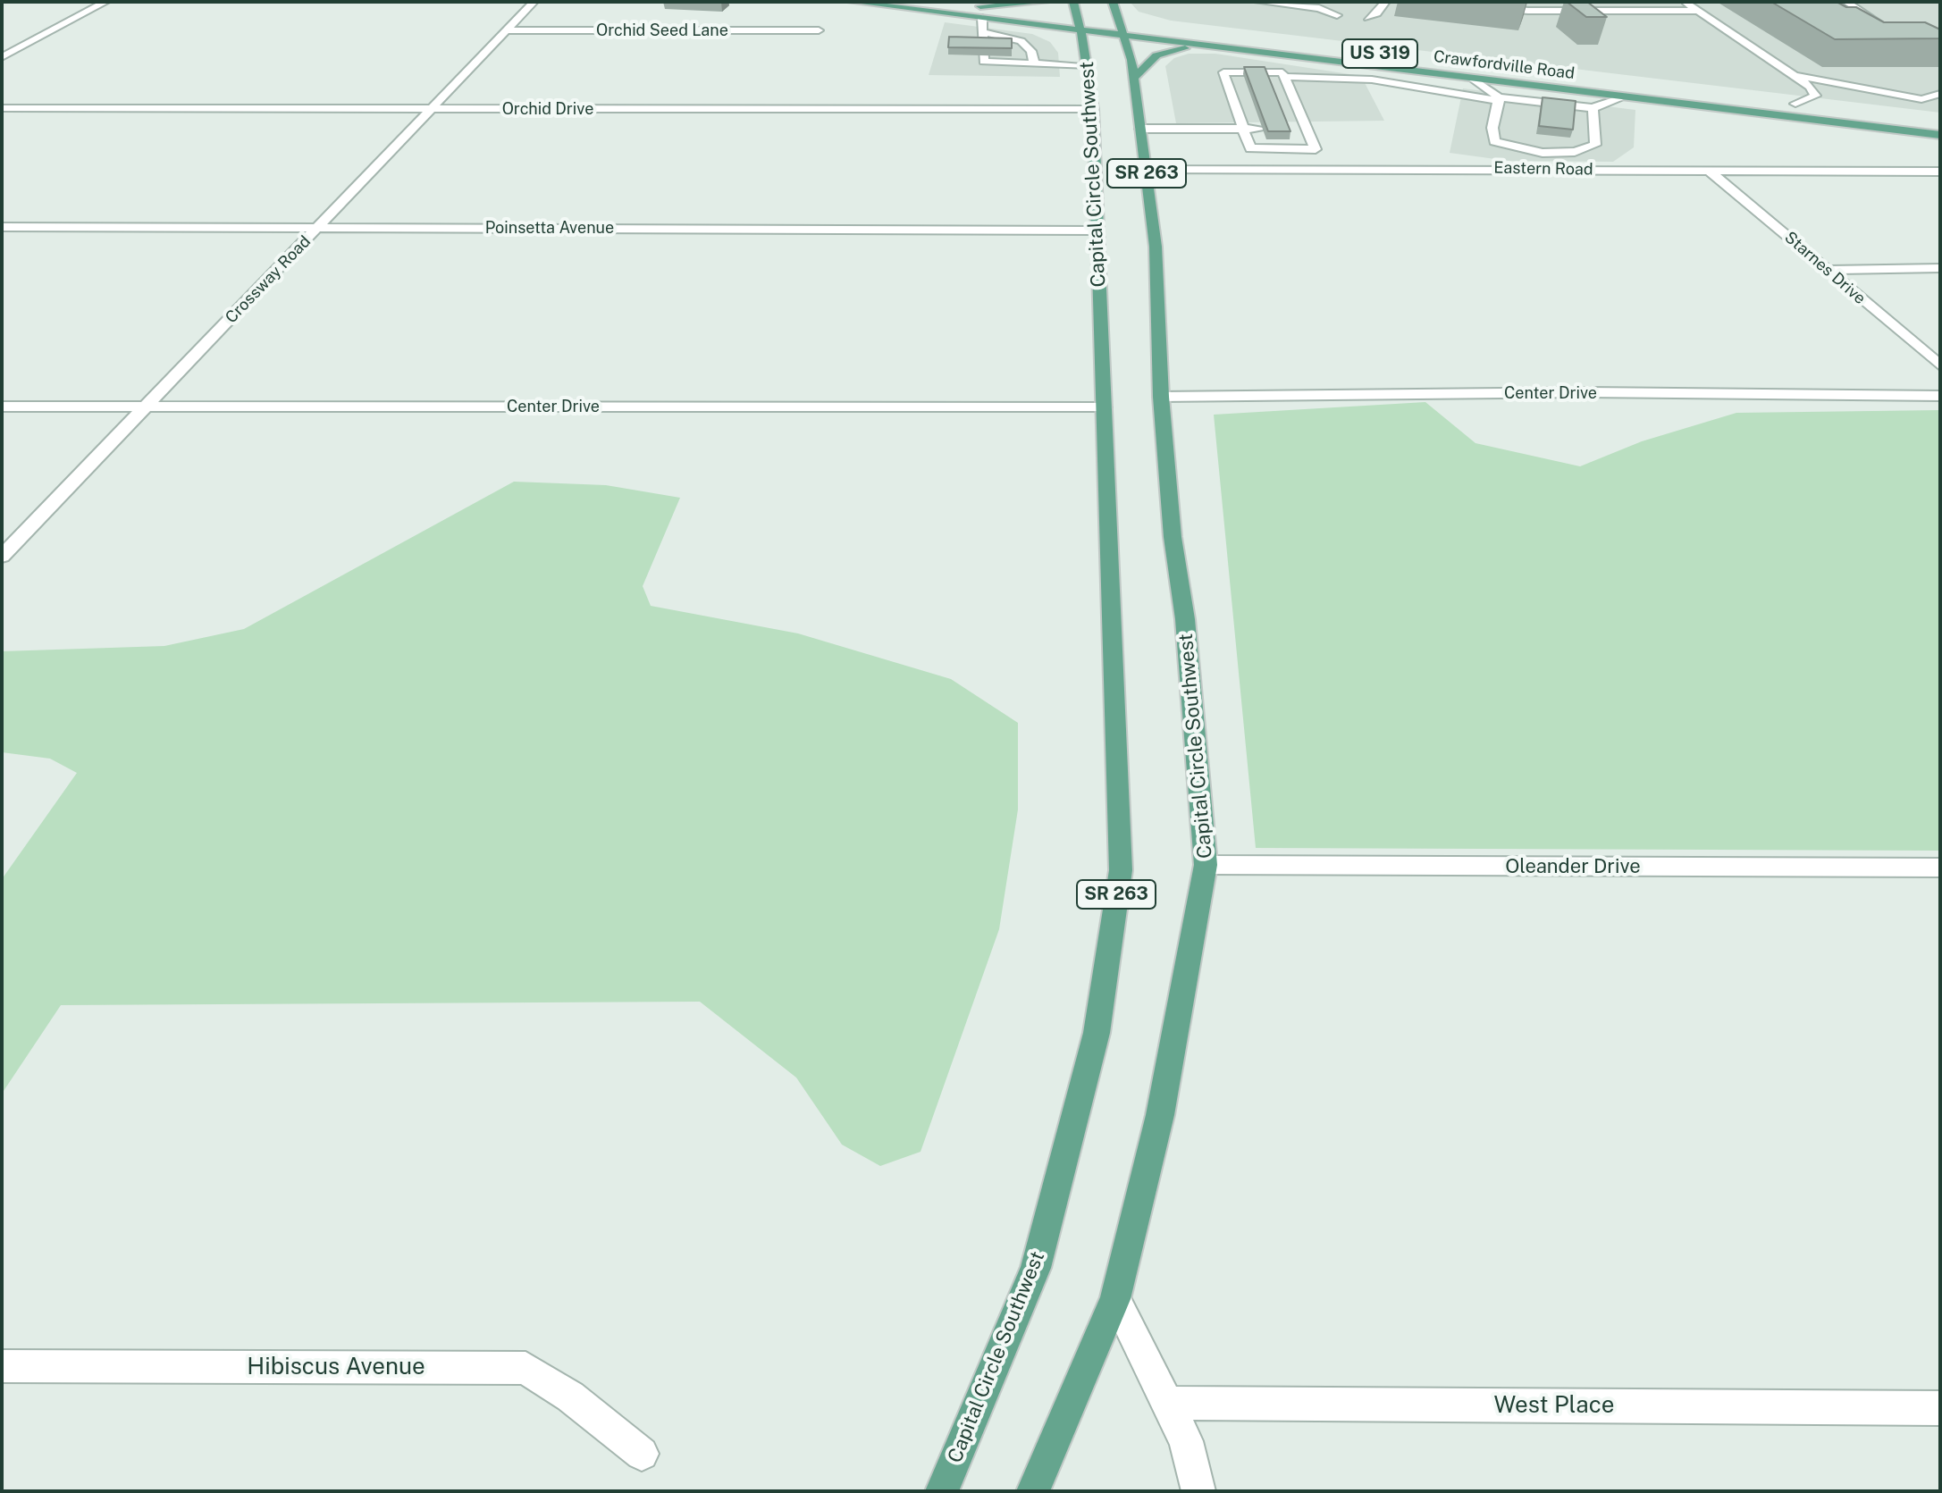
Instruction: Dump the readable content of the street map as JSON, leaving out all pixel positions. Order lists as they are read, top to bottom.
{
  "streets": {
    "main road": [
      "US 319",
      "Crawfordville Road",
      "SR 263",
      "Capital Circle Southwest"
    ],
    "street": [
      "Orchid Seed Lane",
      "Orchid Drive",
      "Eastern Road",
      "Poinsetta Avenue",
      "Starnes Drive",
      "Crossway Road",
      "Center Drive",
      "Oleander Drive",
      "Hibiscus Avenue",
      "West Place"
    ]
  },
  "crossings": [
    ["Orchid Seed Lane", "Crossway Road"],
    ["Crawfordville Road", "Capital Circle Southwest"],
    ["Orchid Drive", "Capital Circle Southwest"],
    ["Orchid Drive", "Crossway Road"],
    ["Eastern Road", "Capital Circle Southwest"],
    ["Eastern Road", "Starnes Drive"],
    ["Capital Circle Southwest", "Poinsetta Avenue"],
    ["Capital Circle Southwest", "Center Drive"],
    ["Capital Circle Southwest", "Oleander Drive"],
    ["Poinsetta Avenue", "Crossway Road"],
    ["Crossway Road", "Center Drive"]
  ]
}
